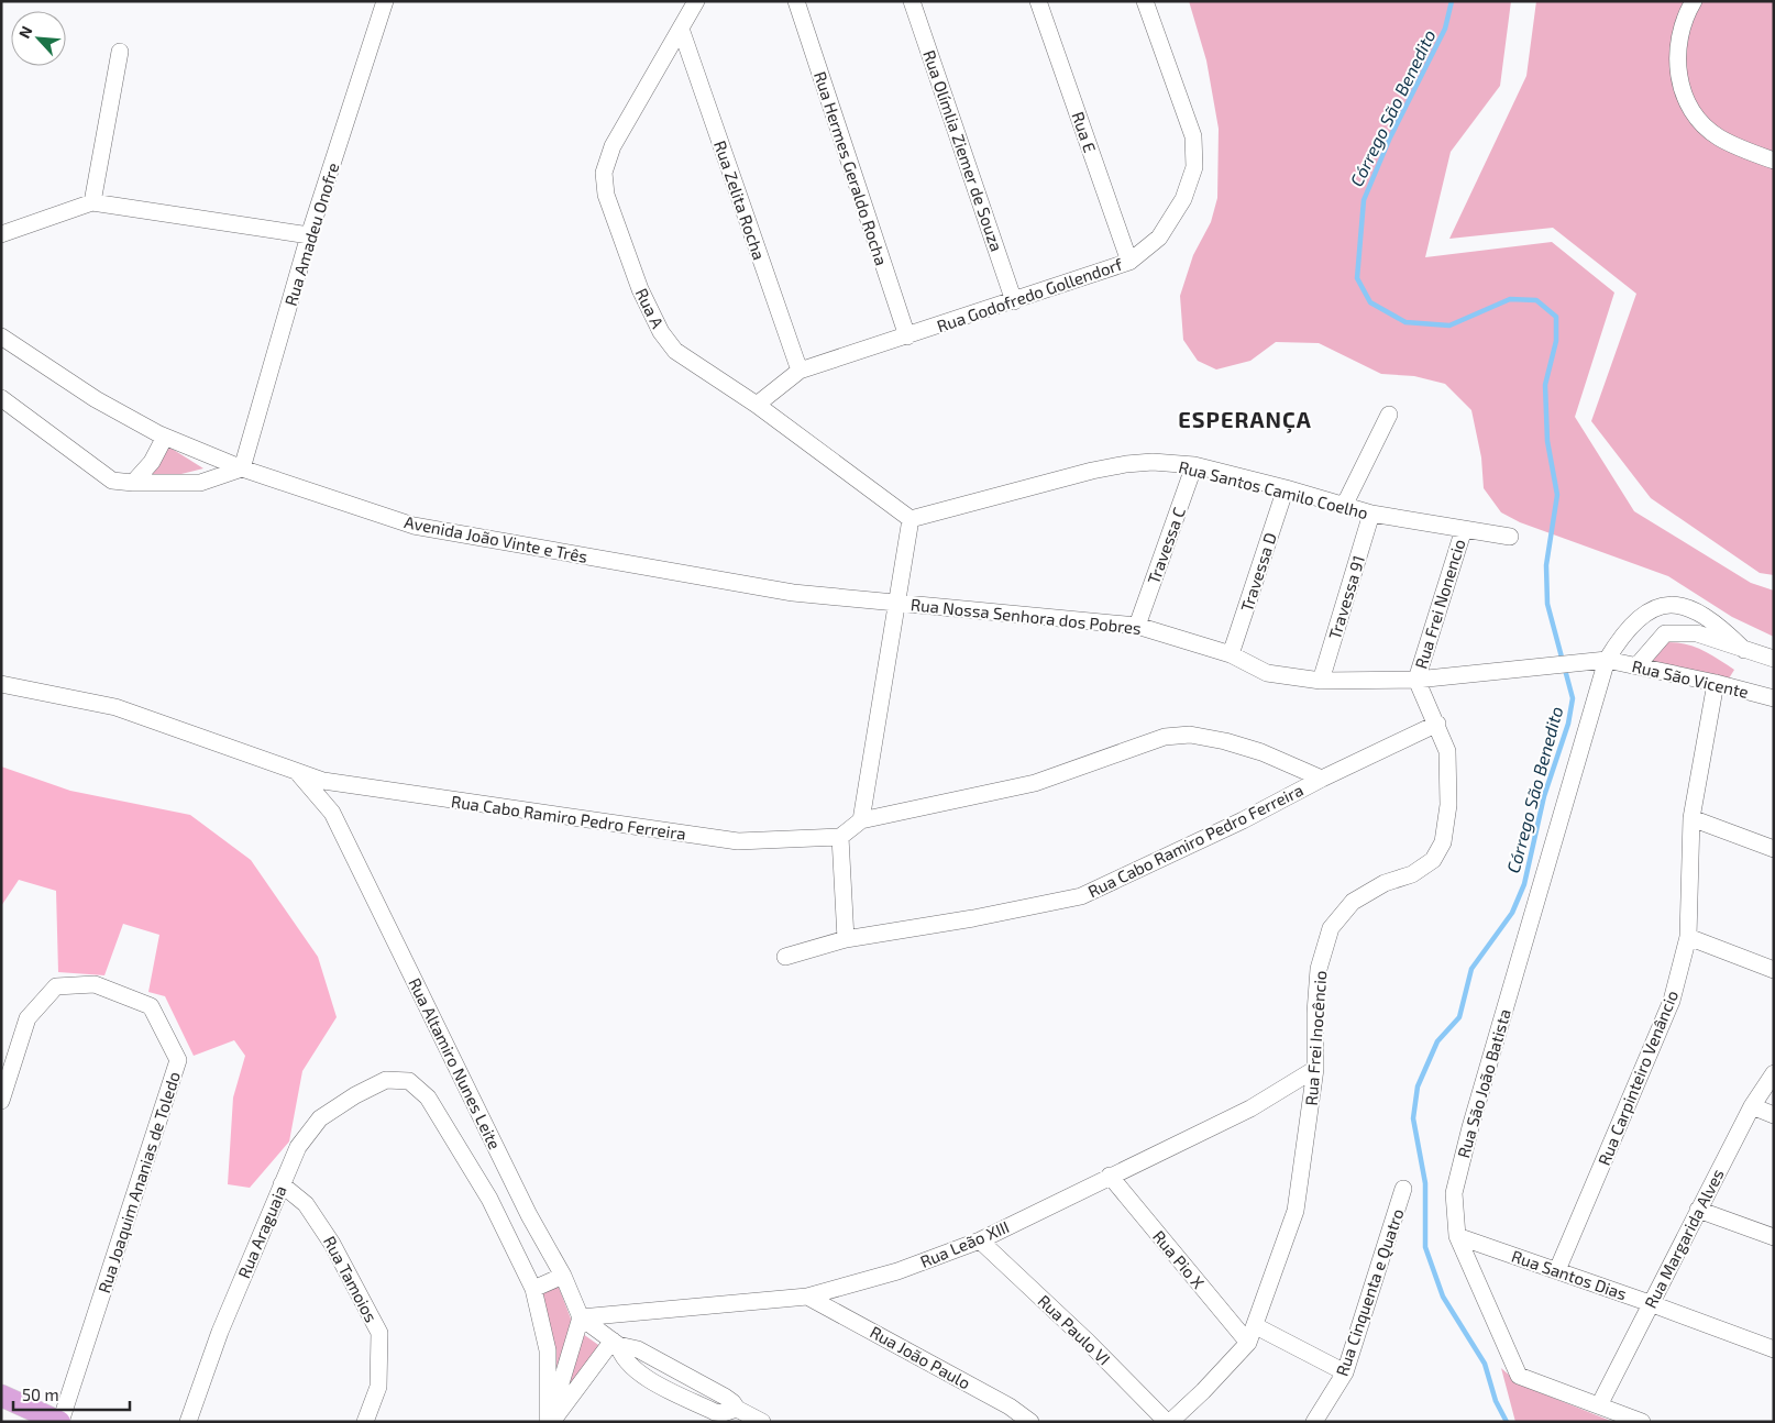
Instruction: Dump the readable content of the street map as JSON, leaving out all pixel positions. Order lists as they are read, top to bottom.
{
  "streets": {
    "street": [
      "Rua E",
      "Rua Olímlia Ziemer de Souza",
      "Rua Hermes Geraldo Rocha",
      "Rua Zelita Rocha",
      "Rua Amadeu Onofre",
      "Rua Godofredo Gollendorf",
      "Rua A",
      "Rua Santos Camilo Coelho",
      "Avenida João Vinte e Três",
      "Travessa C",
      "Travessa D",
      "Travessa 91",
      "Rua Frei Nonencio",
      "Rua Nossa Senhora dos Pobres",
      "Rua São Vicente",
      "Rua Cabo Ramiro Pedro Ferreira",
      "Rua Frei Inocêncio",
      "Rua Altamiro Nunes Leite",
      "Rua Carpinteiro Venâncio",
      "Rua São João Batista",
      "Rua Joaquim Ananias de Toledo",
      "Rua Araguaia",
      "Rua Margarida Alves",
      "Rua Leão XIII",
      "Rua Pio X",
      "Rua Santos Dias",
      "Rua Tamoios",
      "Rua Cinquenta e Quatro",
      "Rua Paulo VI",
      "Rua João Paulo"
    ]
  },
  "crossings": [
    ["Rua E", "Rua Godofredo Gollendorf"],
    ["Rua Olímlia Ziemer de Souza", "Rua Godofredo Gollendorf"],
    ["Rua Hermes Geraldo Rocha", "Rua Godofredo Gollendorf"],
    ["Rua Zelita Rocha", "Rua Godofredo Gollendorf"],
    ["Rua Zelita Rocha", "Rua A"],
    ["Rua Amadeu Onofre", "Avenida João Vinte e Três"],
    ["Rua Godofredo Gollendorf", "Rua A"],
    ["Rua A", "Rua Santos Camilo Coelho"],
    ["Rua Santos Camilo Coelho", "Travessa C"],
    ["Rua Santos Camilo Coelho", "Travessa D"],
    ["Rua Santos Camilo Coelho", "Travessa 91"],
    ["Rua Santos Camilo Coelho", "Rua Frei Nonencio"],
    ["Avenida João Vinte e Três", "Rua Nossa Senhora dos Pobres"],
    ["Travessa C", "Rua Nossa Senhora dos Pobres"],
    ["Travessa D", "Rua Nossa Senhora dos Pobres"],
    ["Travessa 91", "Rua Nossa Senhora dos Pobres"],
    ["Rua Frei Nonencio", "Rua Nossa Senhora dos Pobres"],
    ["Rua Frei Nonencio", "Rua Frei Inocêncio"],
    ["Rua Nossa Senhora dos Pobres", "Rua São Vicente"],
    ["Rua Nossa Senhora dos Pobres", "Rua Frei Inocêncio"],
    ["Rua Nossa Senhora dos Pobres", "Rua São João Batista"],
    ["Rua São Vicente", "Rua Carpinteiro Venâncio"],
    ["Rua São Vicente", "Rua São João Batista"],
    ["Rua Cabo Ramiro Pedro Ferreira", "Rua Frei Inocêncio"],
    ["Rua Cabo Ramiro Pedro Ferreira", "Rua Altamiro Nunes Leite"],
    ["Rua Frei Inocêncio", "Rua Leão XIII"],
    ["Rua Frei Inocêncio", "Rua Pio X"],
    ["Rua Frei Inocêncio", "Rua Paulo VI"],
    ["Rua Altamiro Nunes Leite", "Rua Araguaia"],
    ["Rua Altamiro Nunes Leite", "Rua Leão XIII"],
    ["Rua Carpinteiro Venâncio", "Rua Santos Dias"],
    ["Rua São João Batista", "Rua Margarida Alves"],
    ["Rua São João Batista", "Rua Santos Dias"],
    ["Rua Araguaia", "Rua Tamoios"],
    ["Rua Margarida Alves", "Rua Santos Dias"],
    ["Rua Leão XIII", "Rua Pio X"],
    ["Rua Leão XIII", "Rua Paulo VI"],
    ["Rua Leão XIII", "Rua João Paulo"]
  ],
  "districts": ["ESPERANÇA"],
  "water": ["Córrego São Benedito"],
  "scale_bar": "50 m",
  "north": "top left"
}
